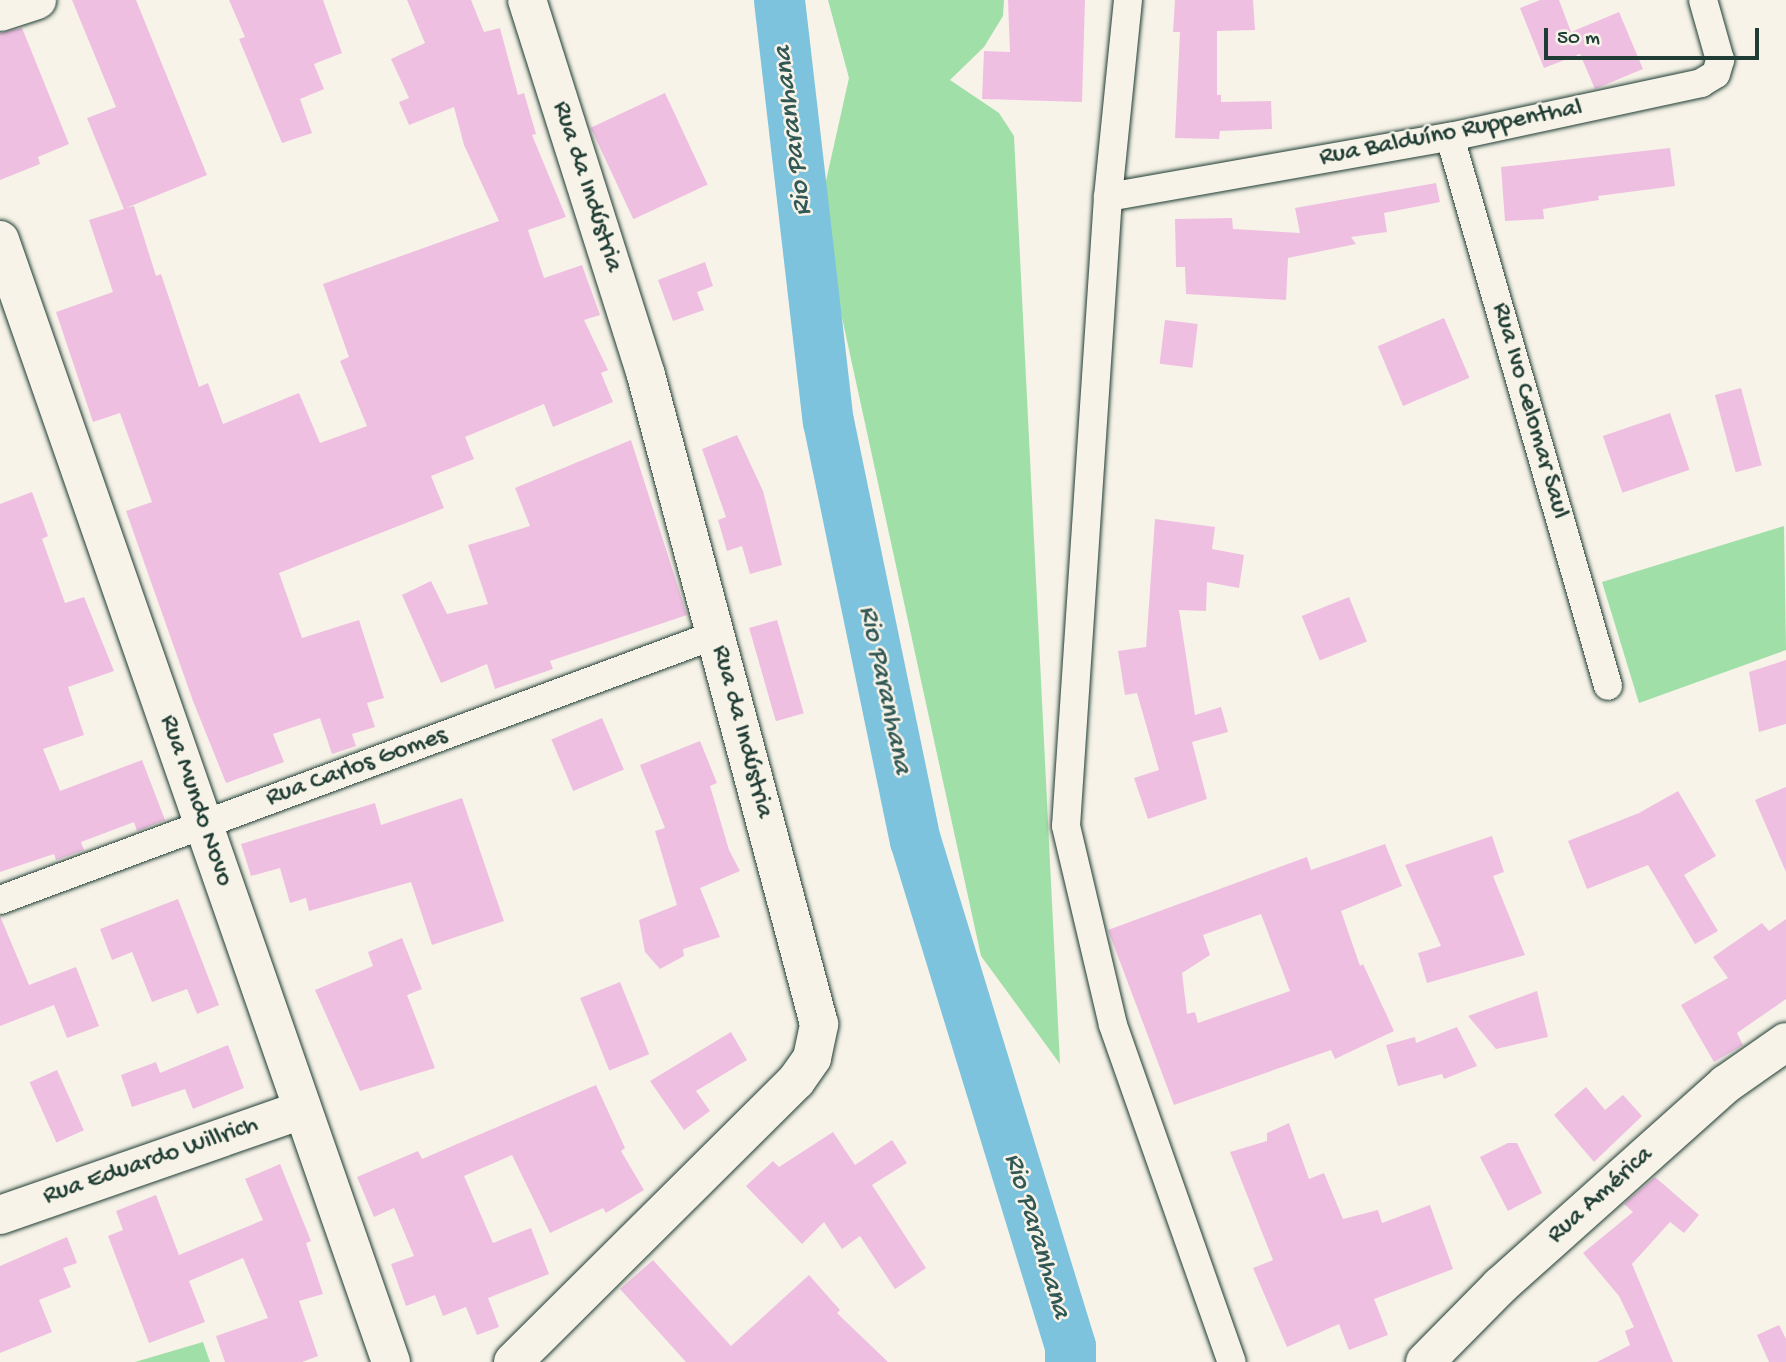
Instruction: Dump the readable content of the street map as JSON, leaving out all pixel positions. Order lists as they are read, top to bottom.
{
  "streets": {
    "main road": [
      "Rua da Indústria",
      "Rua Mundo Novo",
      "Rua Eduardo Willrich",
      "Rua América"
    ],
    "street": ["Rua Balduíno Ruppenthal", "Rua Ivo Celomar Saul", "Rua Carlos Gomes"]
  },
  "crossings": [
    ["Rua Balduíno Ruppenthal", "Rua Ivo Celomar Saul"],
    ["Rua da Indústria", "Rua Carlos Gomes"],
    ["Rua Carlos Gomes", "Rua Mundo Novo"],
    ["Rua Mundo Novo", "Rua Eduardo Willrich"]
  ],
  "water": ["Rio Paranhana"],
  "scale_bar": "50 m"
}
